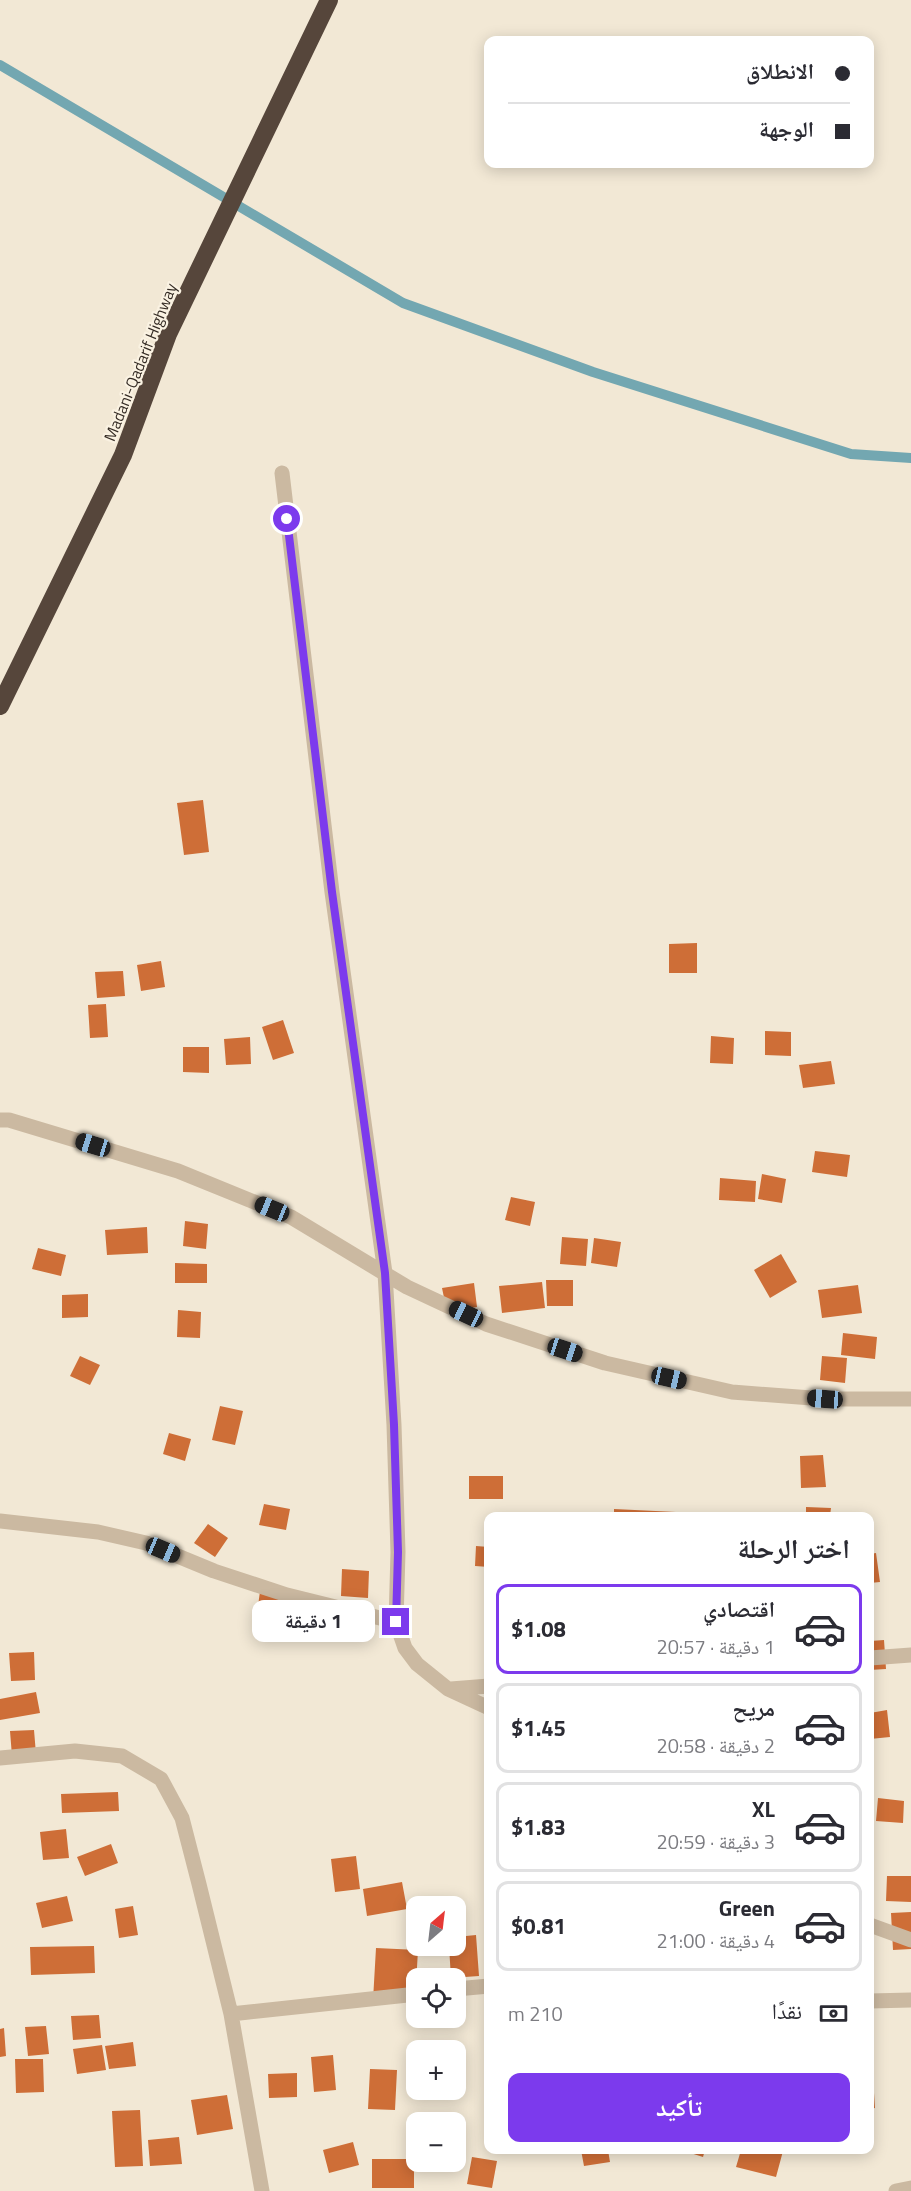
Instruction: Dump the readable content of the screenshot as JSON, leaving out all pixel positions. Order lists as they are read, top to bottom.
{
  "streets": {
    "highway": ["Madani-Qadarif Highway"]
  },
  "north": "top right",
  "page": {
    "banner": ["الانطلاق", "الوجهة"],
    "heading": "اختر الرحلة",
    "list": [
      {
        "name": "اقتصادي",
        "note": "1 دقيقة · 20:57",
        "value": "$1.08"
      },
      {
        "name": "مريح",
        "note": "2 دقيقة · 20:58",
        "value": "$1.45"
      },
      {
        "name": "XL",
        "note": "3 دقيقة · 20:59",
        "value": "$1.83"
      },
      {
        "name": "Green",
        "note": "4 دقيقة · 21:00",
        "value": "$0.81"
      }
    ],
    "bubble": "1 دقيقة",
    "map_buttons": ["+", "−"],
    "pay": ["نقدًا", "210 m"],
    "buttons": "تأكيد"
  }
}
